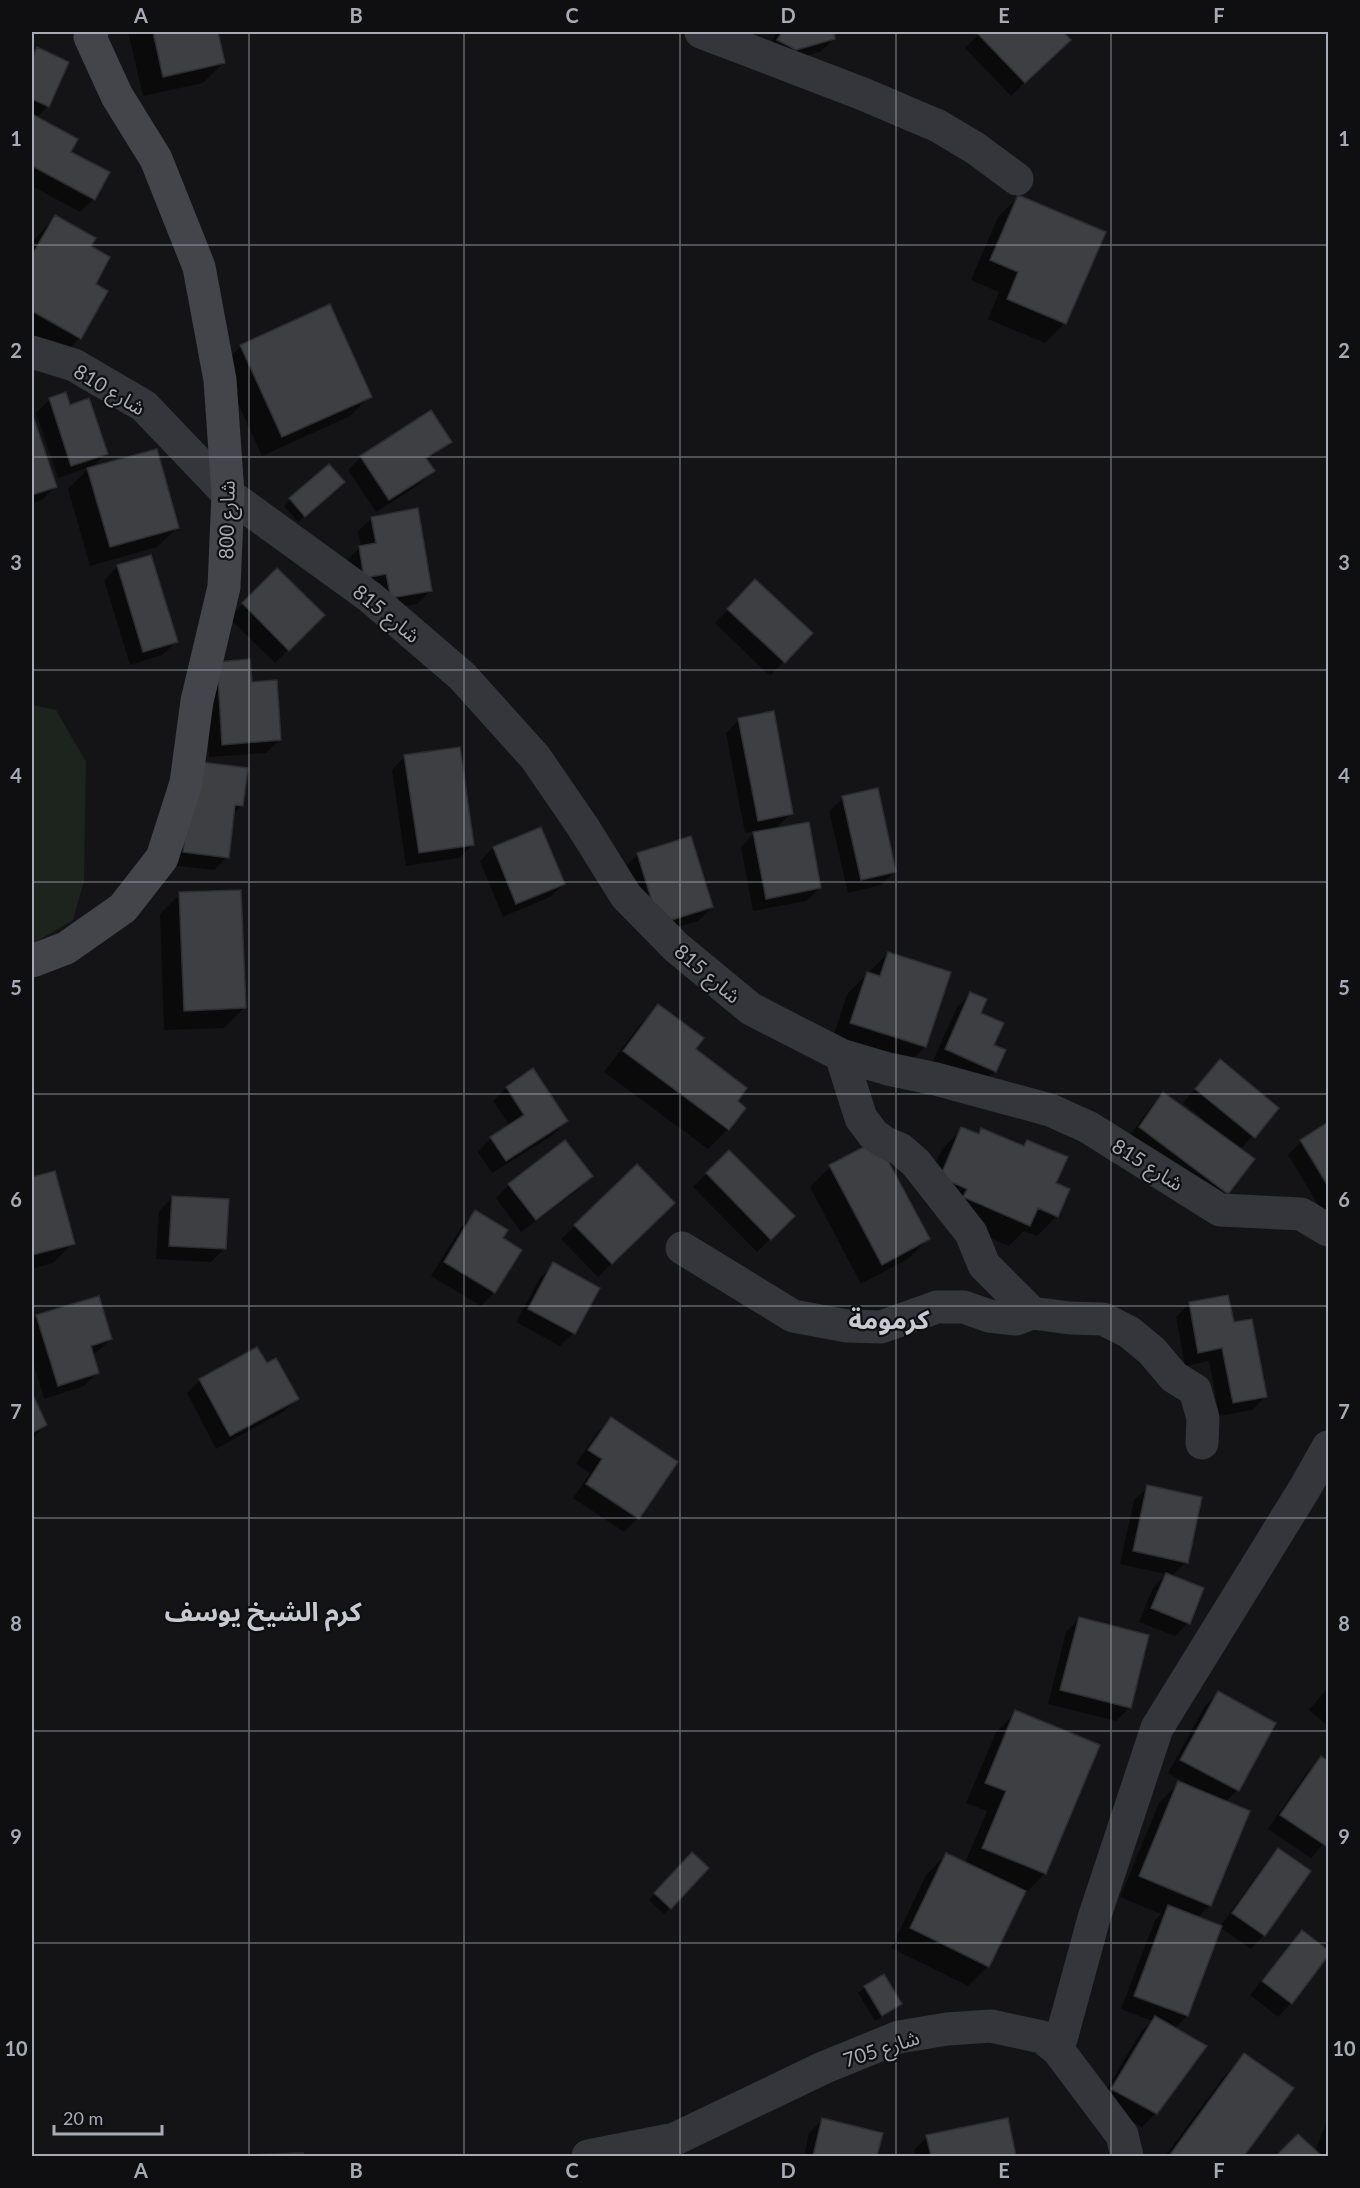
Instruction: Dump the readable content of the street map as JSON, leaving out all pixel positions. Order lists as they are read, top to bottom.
{
  "streets": {
    "main road": ["شارع 800"],
    "street": ["شارع 810", "شارع 815", "شارع 705"]
  },
  "crossings": [
    ["شارع 810", "شارع 800"],
    ["شارع 810", "شارع 815"],
    ["شارع 800", "شارع 815"]
  ],
  "districts": ["كرمومة", "كرم الشيخ يوسف"],
  "scale_bar": "20 m",
  "grid": {
    "columns": [
      "A",
      "B",
      "C",
      "D",
      "E",
      "F"
    ],
    "rows": [
      "1",
      "2",
      "3",
      "4",
      "5",
      "6",
      "7",
      "8",
      "9",
      "10"
    ]
  }
}
